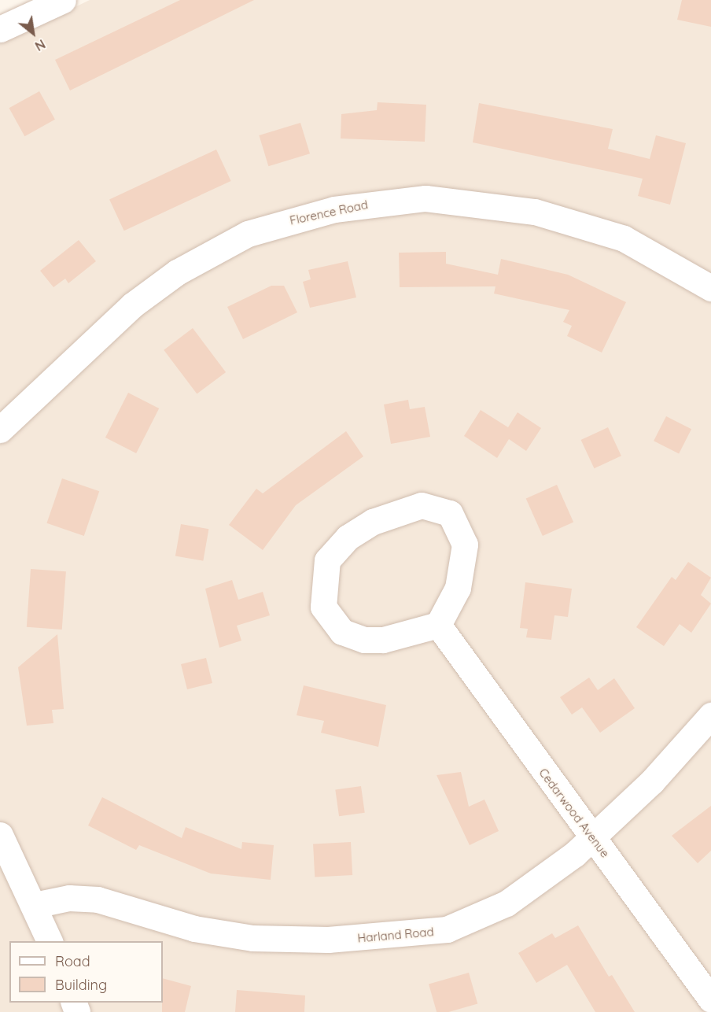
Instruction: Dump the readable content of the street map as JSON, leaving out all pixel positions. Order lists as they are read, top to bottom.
{
  "streets": {
    "street": ["Florence Road", "Cedarwood Avenue", "Harland Road"]
  },
  "crossings": [
    ["Cedarwood Avenue", "Harland Road"]
  ],
  "legend": ["Road", "Building"],
  "north": "bottom right"
}
